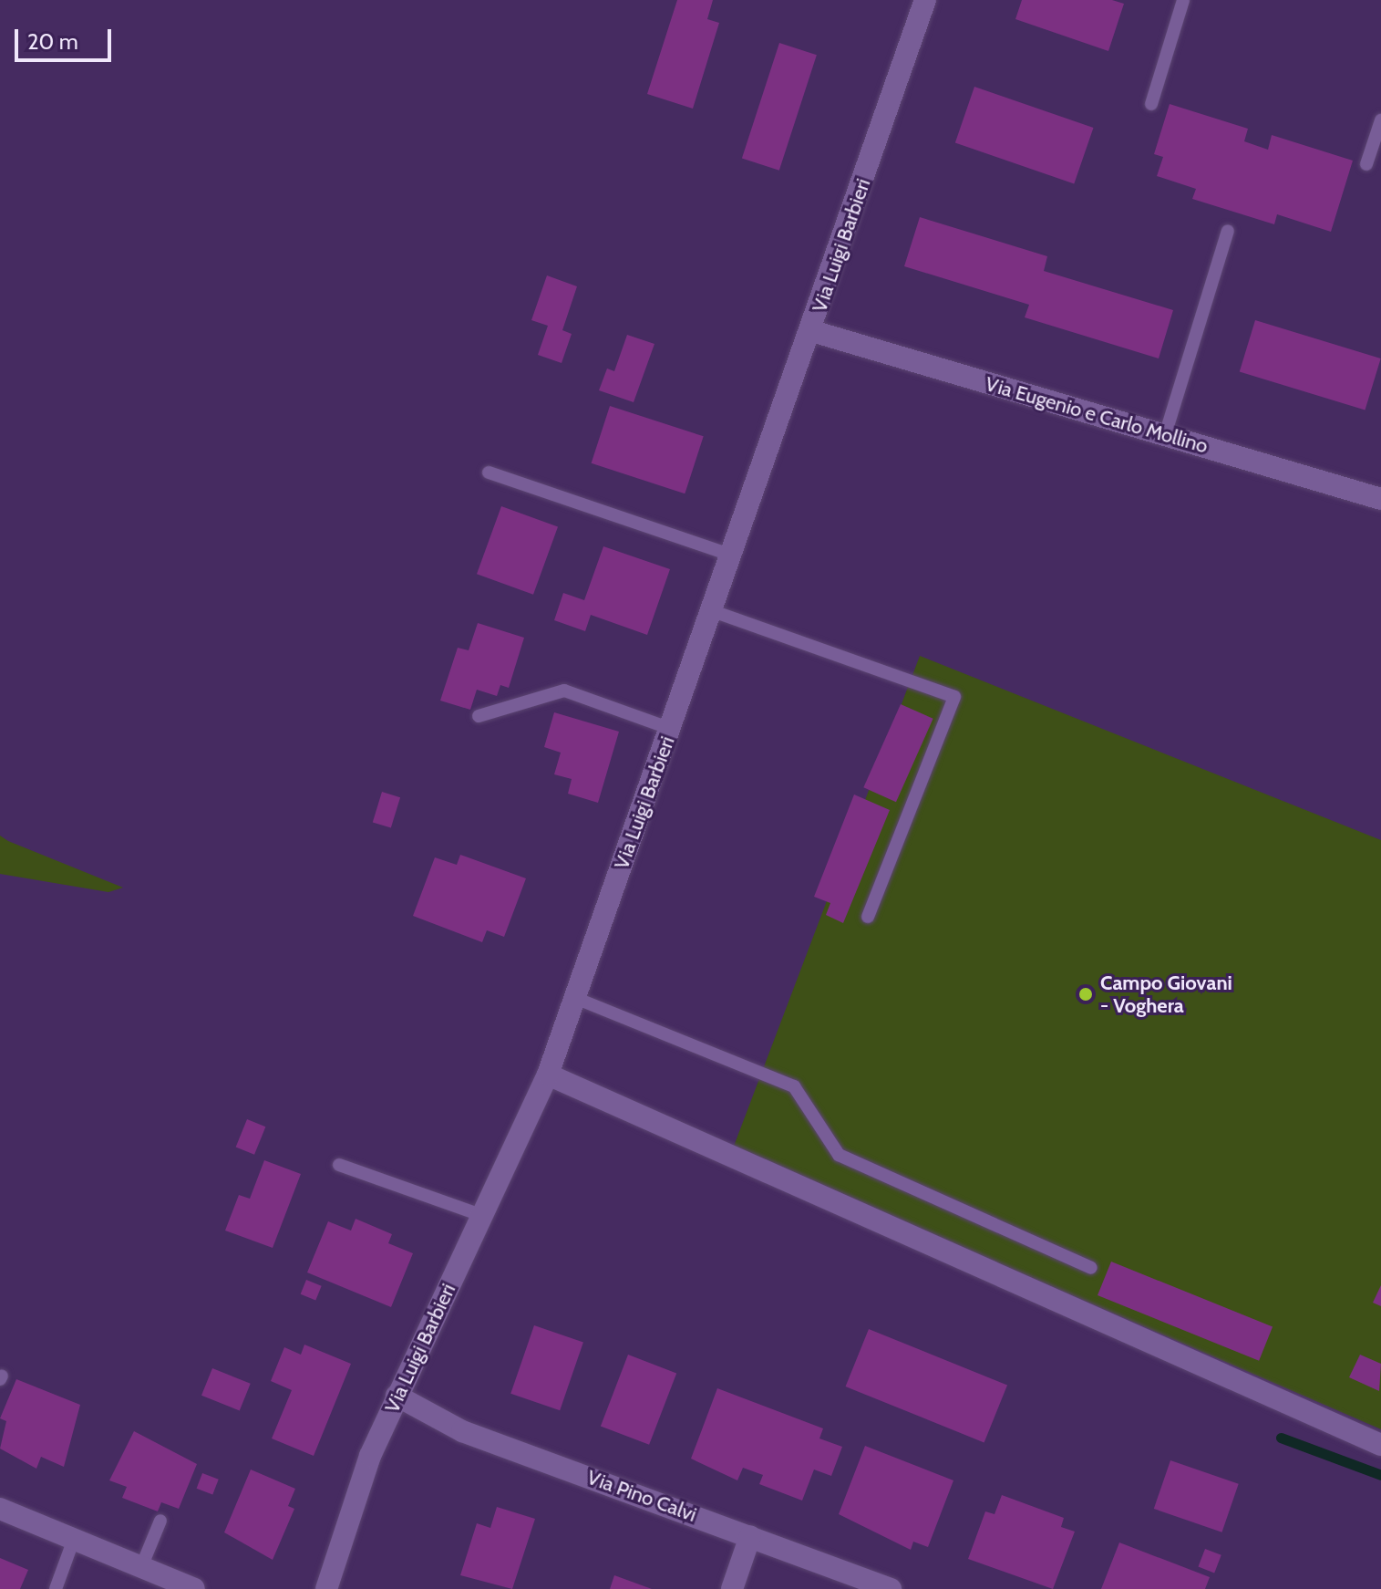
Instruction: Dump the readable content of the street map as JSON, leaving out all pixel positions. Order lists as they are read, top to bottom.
{
  "streets": {
    "street": ["Via Luigi Barbieri", "Via Eugenio e Carlo Mollino", "Via Pino Calvi"]
  },
  "crossings": [
    ["Via Luigi Barbieri", "Via Eugenio e Carlo Mollino"],
    ["Via Luigi Barbieri", "Via Pino Calvi"]
  ],
  "places": ["Campo Giovani - Voghera"],
  "scale_bar": "20 m"
}
